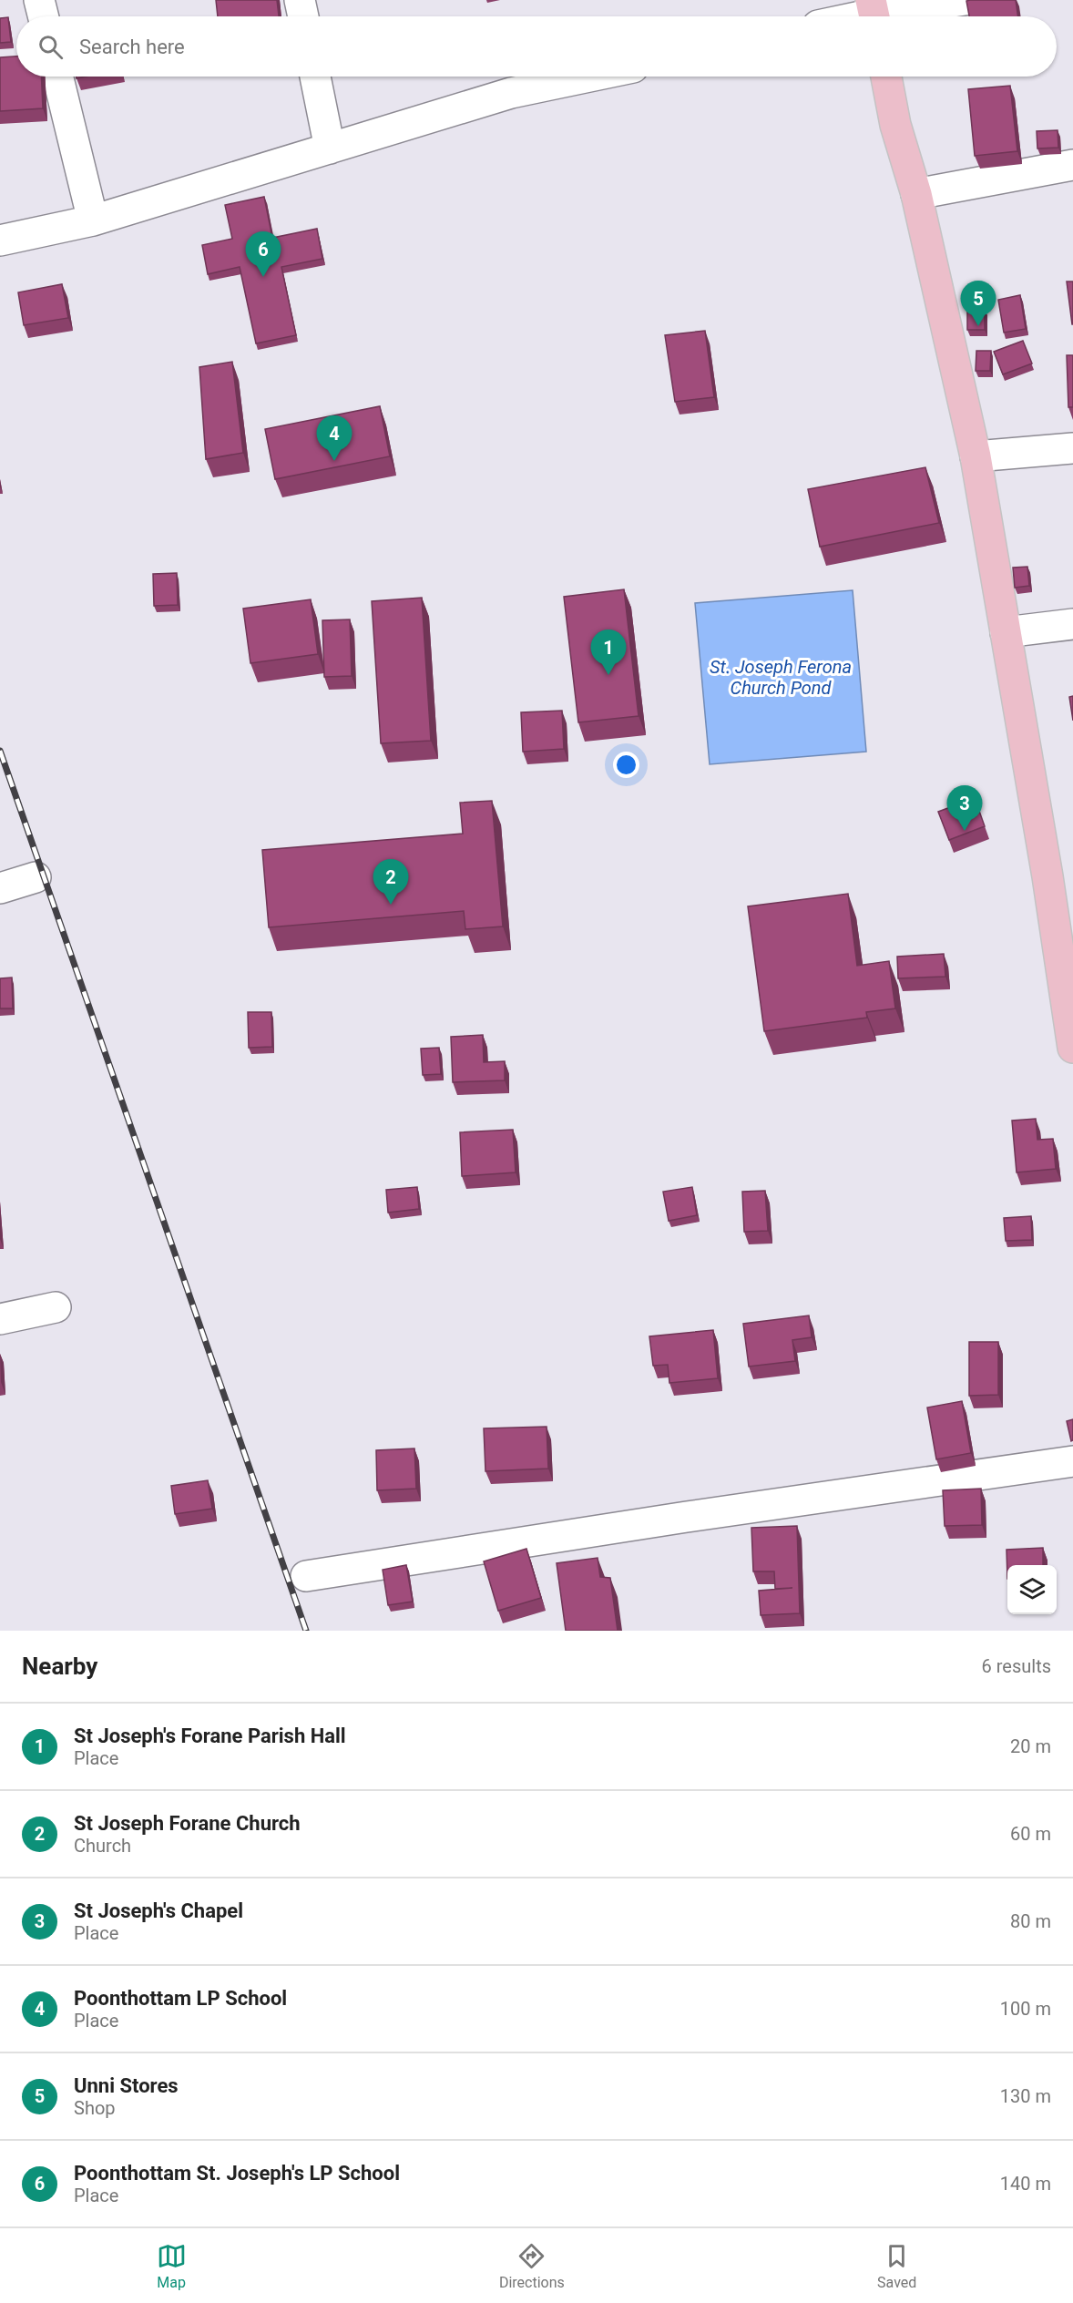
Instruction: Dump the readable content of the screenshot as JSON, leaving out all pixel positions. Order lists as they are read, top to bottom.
{
  "water": ["St. Joseph Ferona Church Pond"],
  "page": {
    "search": "Search here",
    "pins": [
      "6",
      "5",
      "4",
      "1",
      "3",
      "2"
    ],
    "heading": ["Nearby", "6 results"],
    "list": [
      {
        "mark": "1",
        "name": "St Joseph's Forane Parish Hall",
        "note": "Place",
        "value": "20 m"
      },
      {
        "mark": "2",
        "name": "St Joseph Forane Church",
        "note": "Church",
        "value": "60 m"
      },
      {
        "mark": "3",
        "name": "St Joseph's Chapel",
        "note": "Place",
        "value": "80 m"
      },
      {
        "mark": "4",
        "name": "Poonthottam LP School",
        "note": "Place",
        "value": "100 m"
      },
      {
        "mark": "5",
        "name": "Unni Stores",
        "note": "Shop",
        "value": "130 m"
      },
      {
        "mark": "6",
        "name": "Poonthottam St. Joseph's LP School",
        "note": "Place",
        "value": "140 m"
      }
    ],
    "nav": ["Map", "Directions", "Saved"]
  }
}
